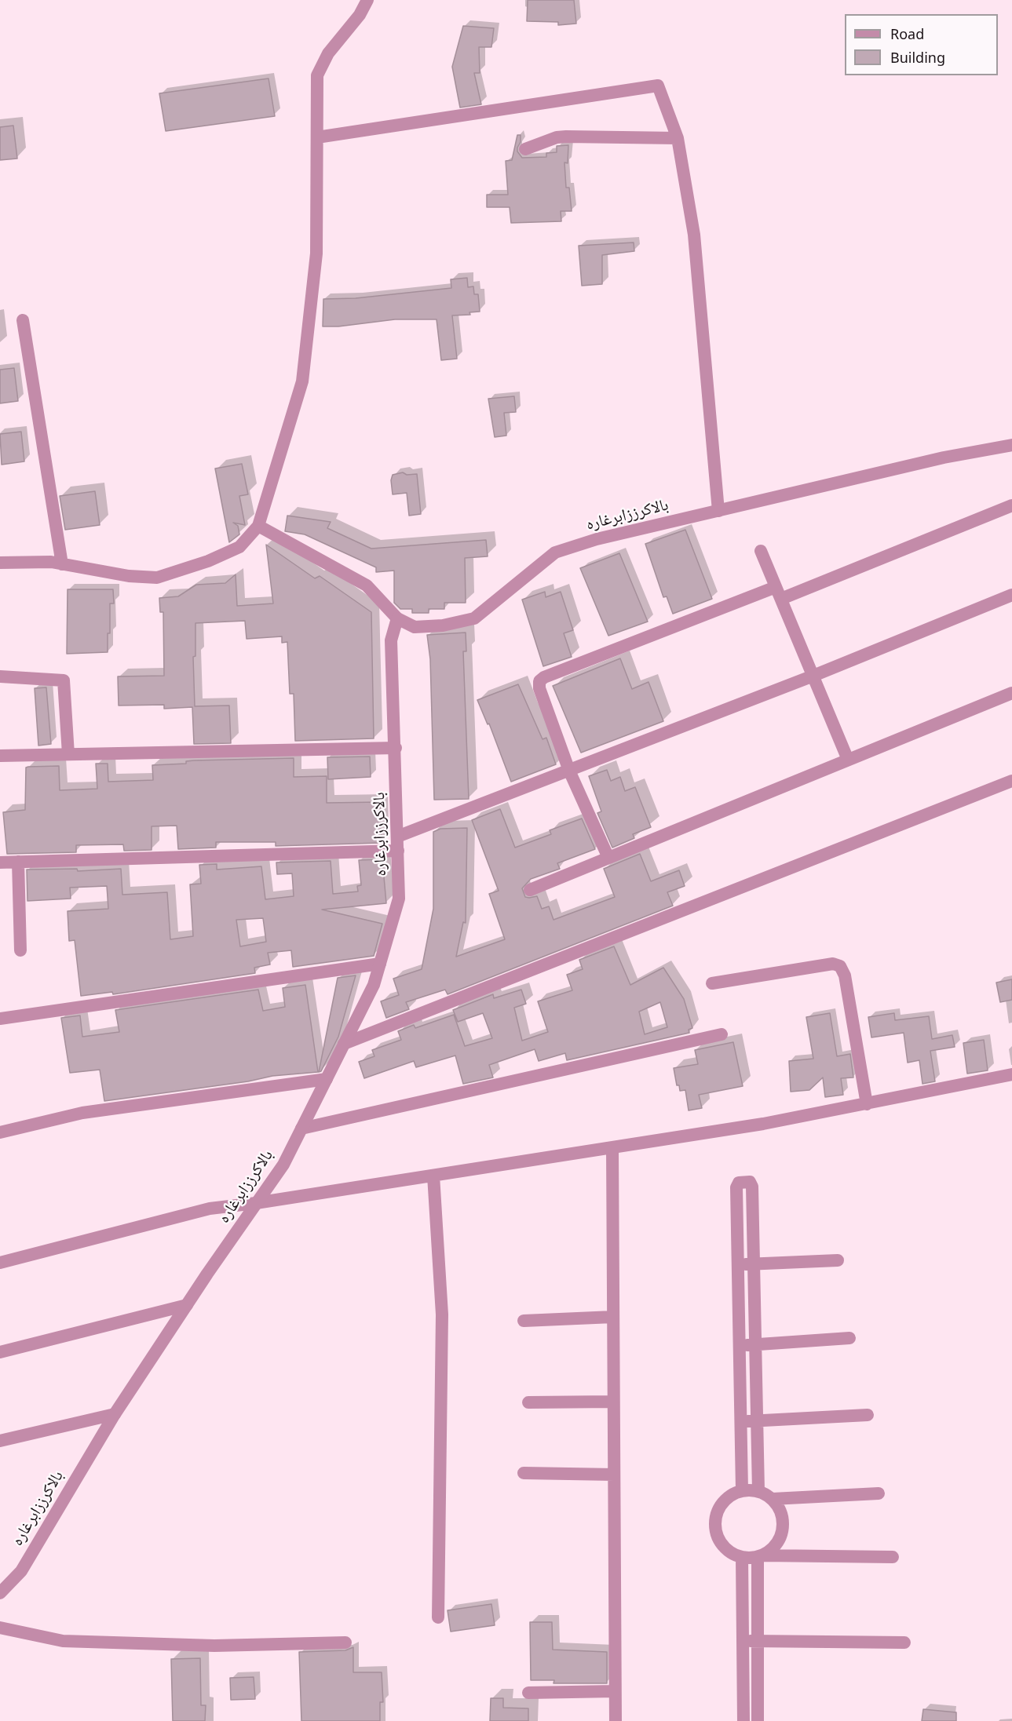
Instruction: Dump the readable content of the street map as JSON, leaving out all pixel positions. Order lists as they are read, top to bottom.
{
  "streets": {
    "street": ["بالاکرززابرغاره"]
  },
  "legend": ["Road", "Building"]
}
